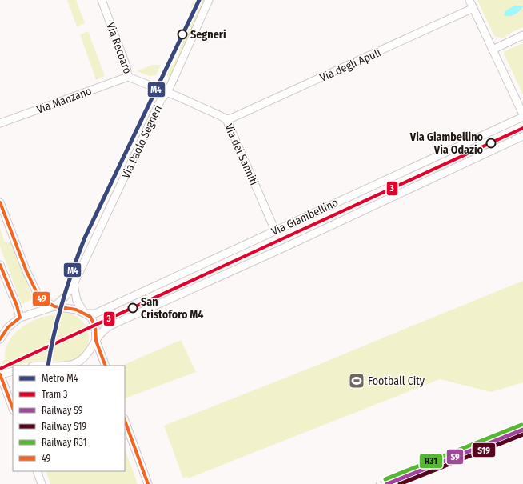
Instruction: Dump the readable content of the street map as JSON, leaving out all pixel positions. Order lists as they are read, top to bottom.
{
  "streets": {
    "street": [
      "Via Recoaro",
      "Via degli Apuli",
      "Via Manzano",
      "Via Paolo Segneri",
      "Via dei Sanniti",
      "Via Giambellino"
    ]
  },
  "crossings": [
    ["Via Recoaro", "Via Manzano"],
    ["Via Recoaro", "Via Paolo Segneri"],
    ["Via Recoaro", "Via dei Sanniti"],
    ["Via degli Apuli", "Via dei Sanniti"],
    ["Via Paolo Segneri", "Via dei Sanniti"],
    ["Via dei Sanniti", "Via Giambellino"]
  ],
  "places": {
    "other": ["Segneri", "Via Giambellino Via Odazio", "San Cristoforo M4"],
    "sports": ["Football City"]
  },
  "lines": [
    "metro line M4",
    "tram line 3",
    "transit line 49",
    "rail line R31",
    "rail line S9",
    "rail line S19"
  ],
  "legend": [
    "Metro M4",
    "Tram 3",
    "Railway S9",
    "Railway S19",
    "Railway R31",
    "49"
  ]
}
